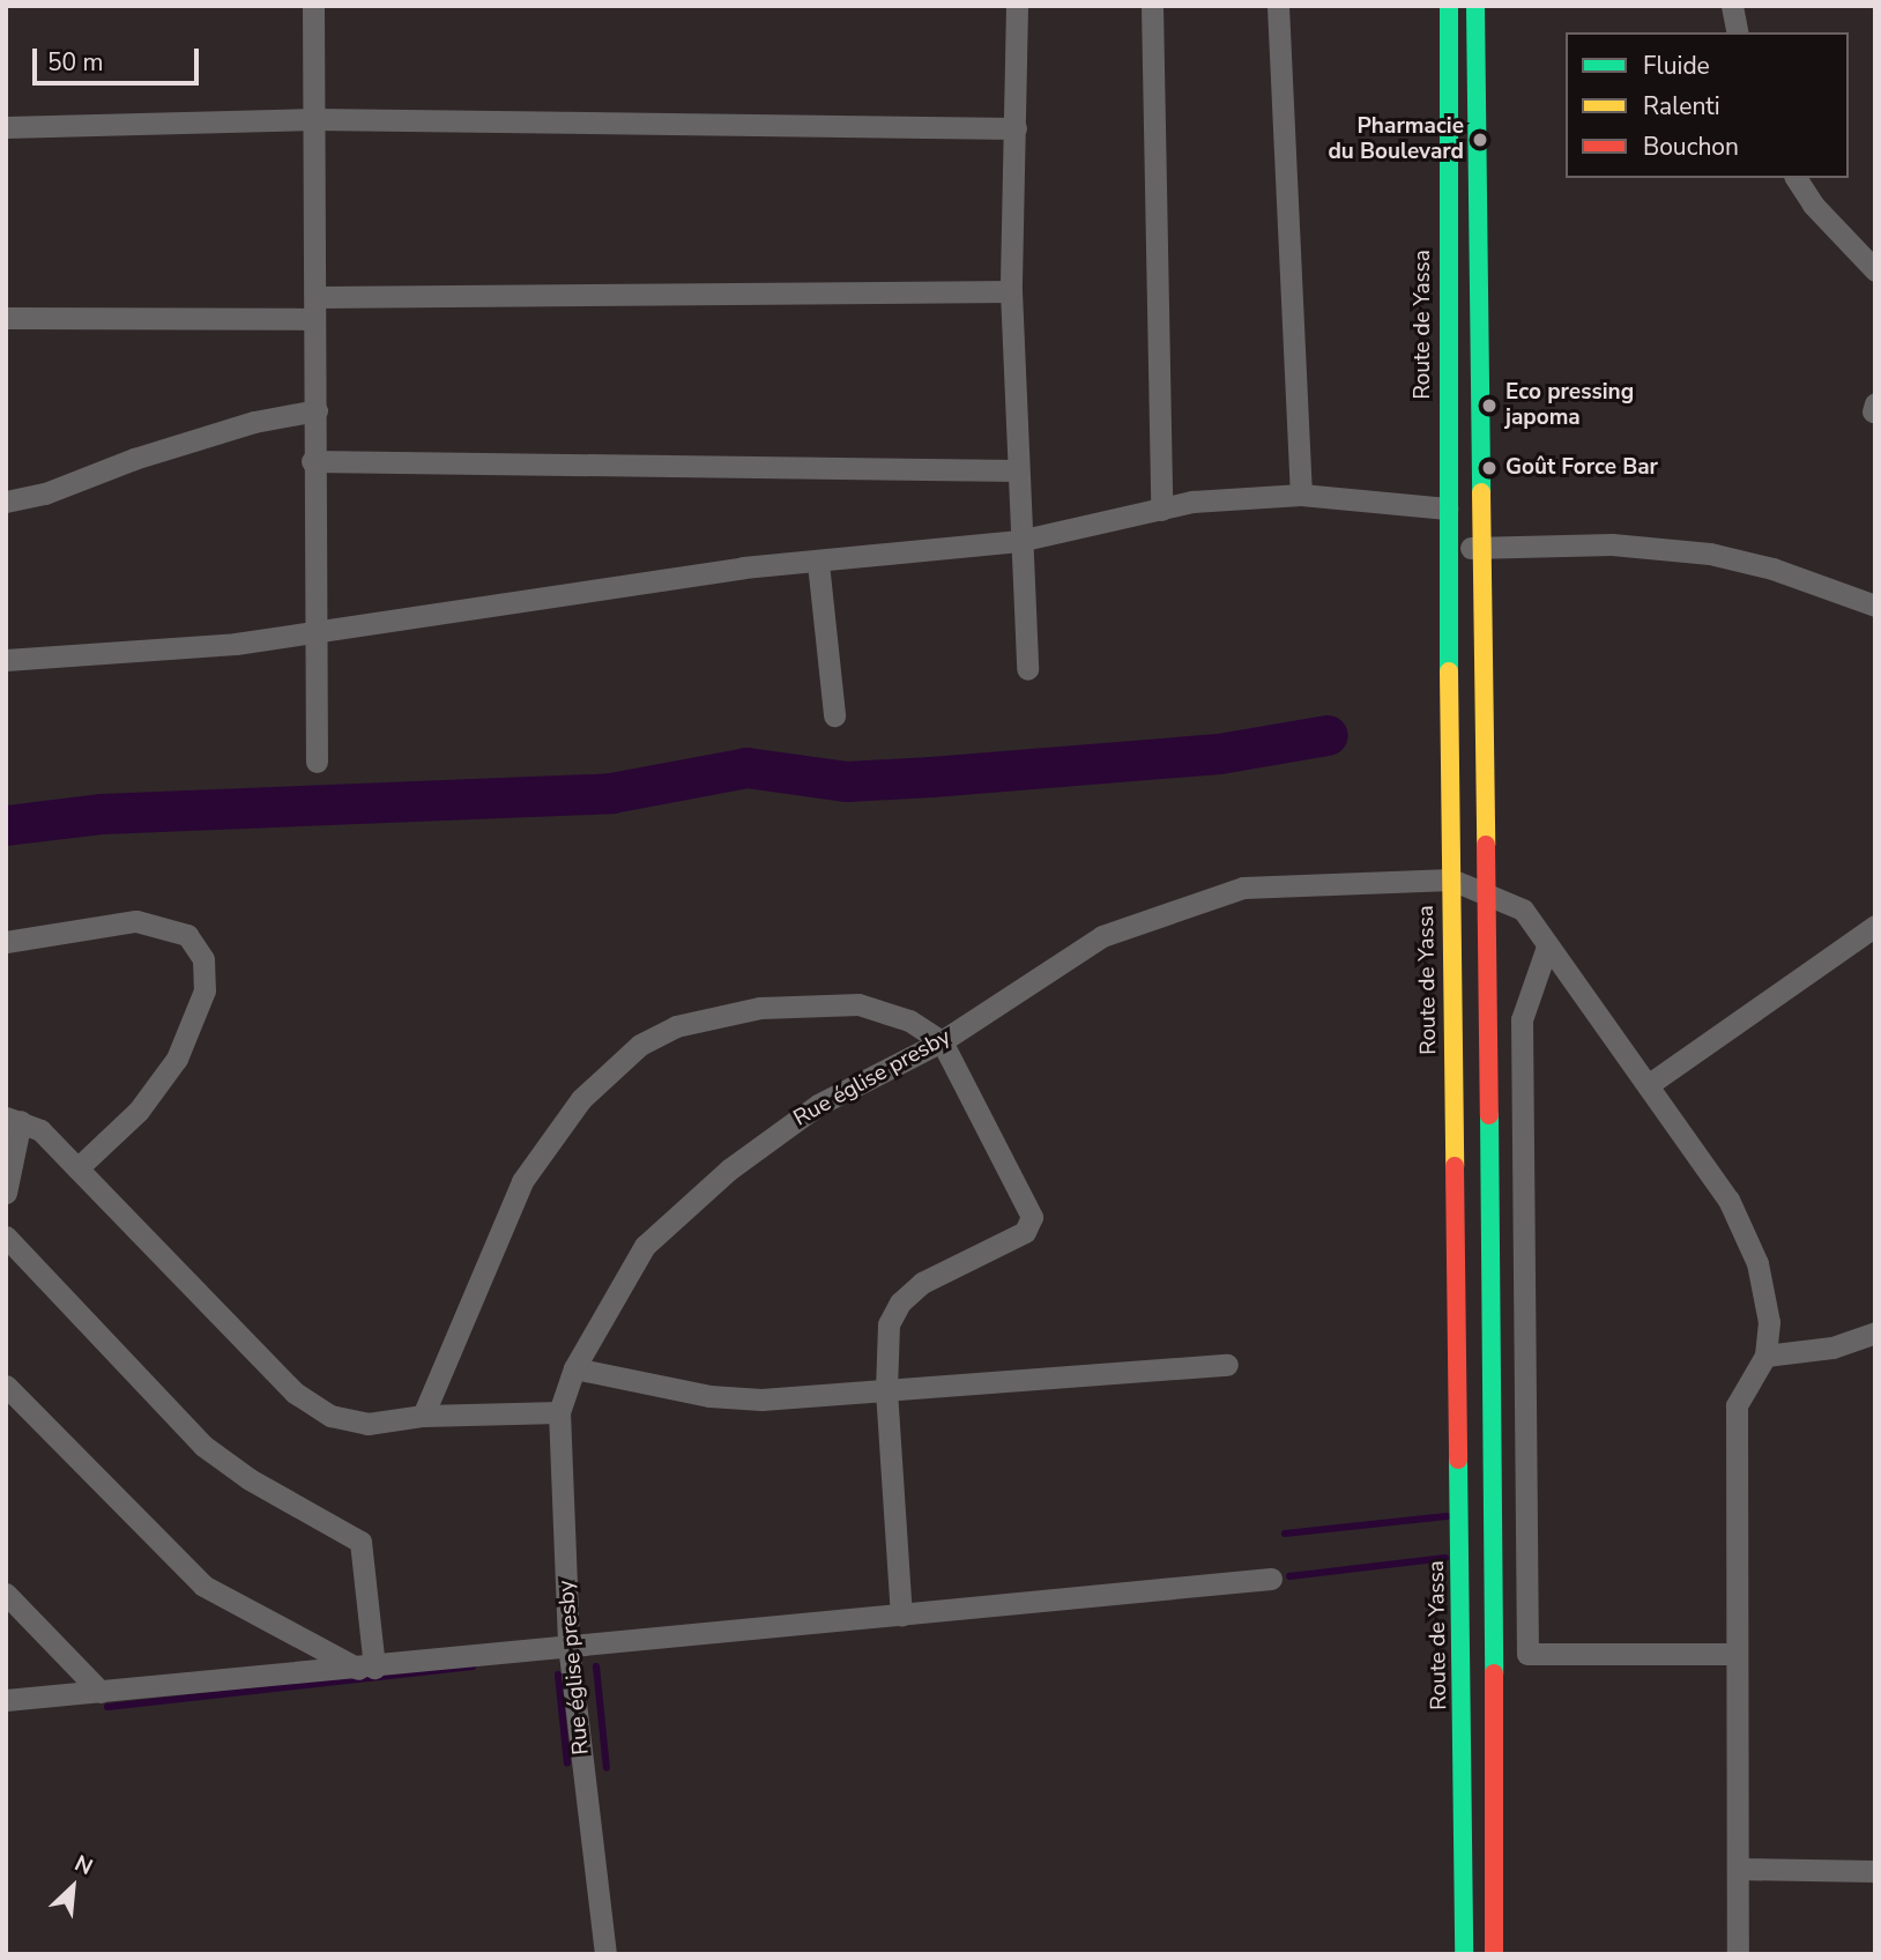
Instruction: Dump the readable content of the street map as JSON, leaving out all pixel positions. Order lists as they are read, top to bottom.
{
  "streets": {
    "main road": ["Route de Yassa"],
    "street": ["Rue église presby"]
  },
  "crossings": [
    ["Route de Yassa", "Rue église presby"]
  ],
  "places": ["Pharmacie du Boulevard", "Eco pressing japoma", "Goût Force Bar"],
  "legend": ["Fluide", "Ralenti", "Bouchon"],
  "scale_bar": "50 m",
  "north": "top right"
}
